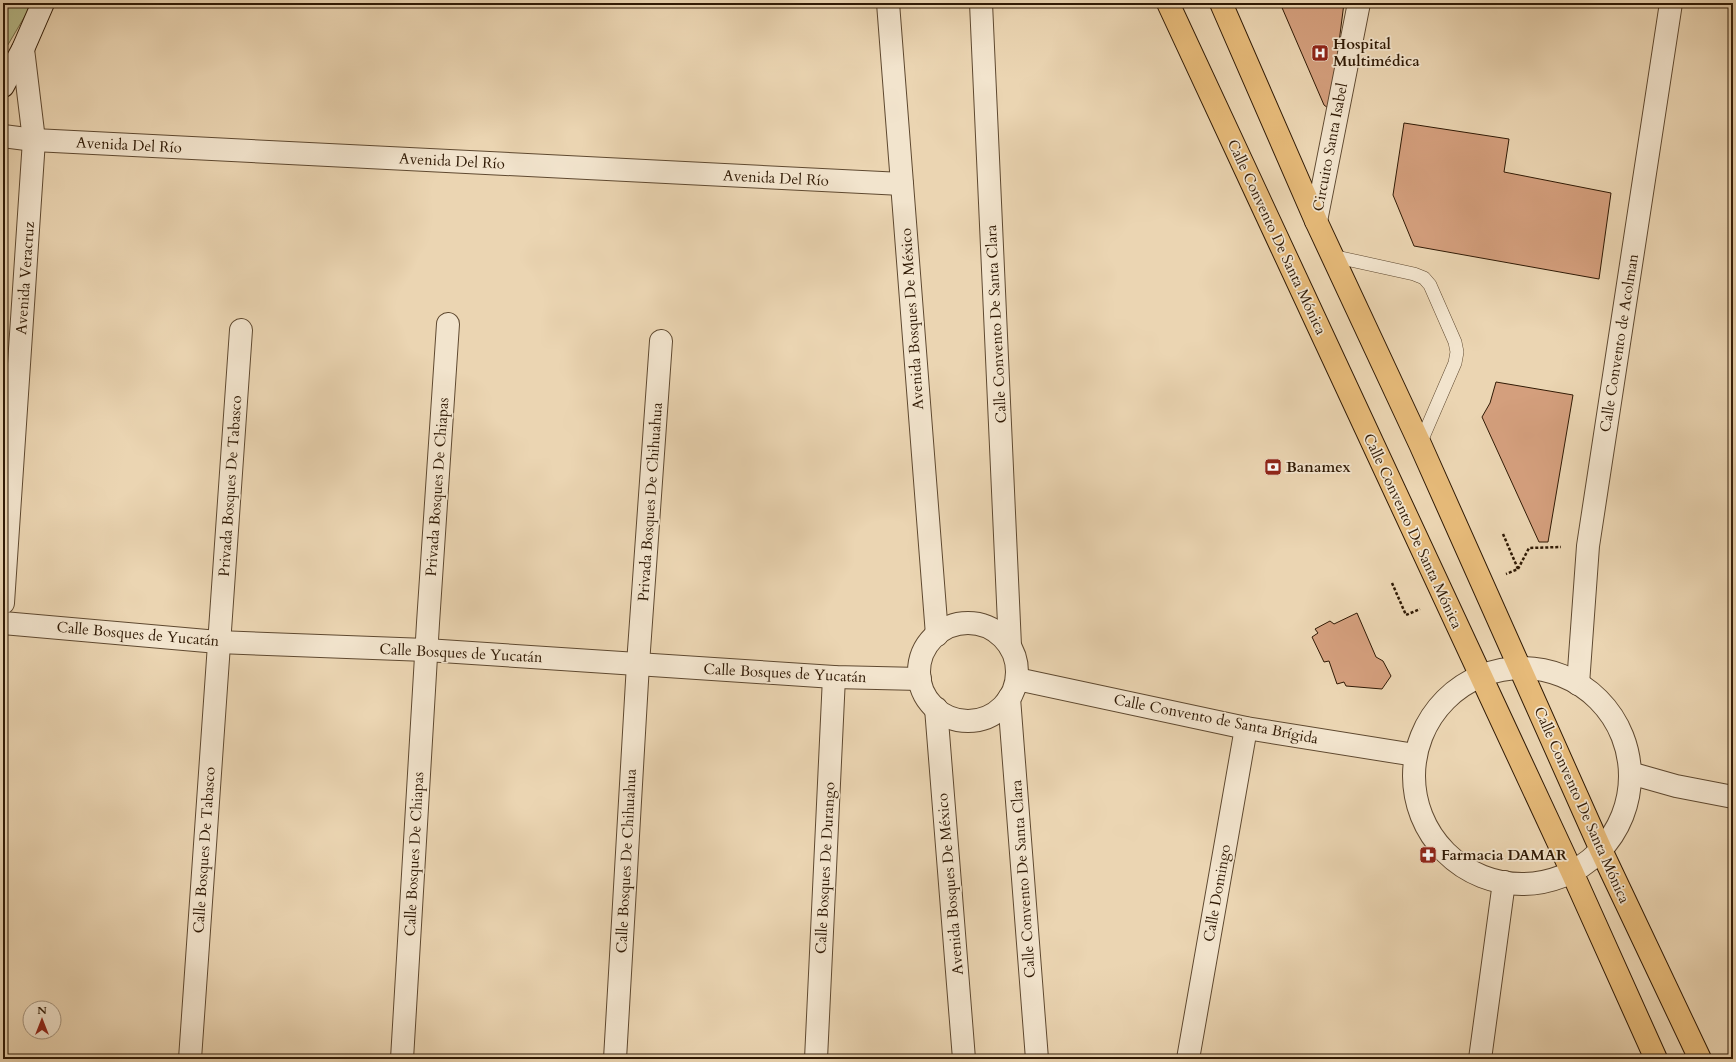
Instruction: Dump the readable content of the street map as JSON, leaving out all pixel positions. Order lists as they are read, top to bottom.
{
  "streets": {
    "main road": ["Calle Convento De Santa Mónica"],
    "street": [
      "Avenida Del Río",
      "Circuito Santa Isabel",
      "Avenida Veracruz",
      "Avenida Bosques De México",
      "Calle Convento De Santa Clara",
      "Calle Convento de Acolman",
      "Privada Bosques De Tabasco",
      "Privada Bosques De Chiapas",
      "Privada Bosques De Chihuahua",
      "Calle Bosques de Yucatán",
      "Calle Convento de Santa Brígida",
      "Calle Bosques De Tabasco",
      "Calle Bosques De Chiapas",
      "Calle Bosques De Chihuahua",
      "Calle Bosques De Durango",
      "Calle Domingo"
    ]
  },
  "crossings": [
    ["Avenida Del Río", "Avenida Veracruz"],
    ["Avenida Del Río", "Avenida Bosques De México"],
    ["Circuito Santa Isabel", "Calle Convento De Santa Mónica"],
    ["Avenida Bosques De México", "Calle Convento De Santa Clara"],
    ["Avenida Bosques De México", "Calle Bosques de Yucatán"],
    ["Avenida Bosques De México", "Calle Convento de Santa Brígida"],
    ["Calle Convento De Santa Clara", "Calle Bosques de Yucatán"],
    ["Calle Convento De Santa Clara", "Calle Convento de Santa Brígida"],
    ["Privada Bosques De Tabasco", "Calle Bosques de Yucatán"],
    ["Privada Bosques De Tabasco", "Calle Bosques De Tabasco"],
    ["Privada Bosques De Chiapas", "Calle Bosques de Yucatán"],
    ["Privada Bosques De Chiapas", "Calle Bosques De Chiapas"],
    ["Privada Bosques De Chihuahua", "Calle Bosques de Yucatán"],
    ["Privada Bosques De Chihuahua", "Calle Bosques De Chihuahua"],
    ["Calle Bosques de Yucatán", "Calle Convento de Santa Brígida"],
    ["Calle Bosques de Yucatán", "Calle Bosques De Tabasco"],
    ["Calle Bosques de Yucatán", "Calle Bosques De Chiapas"],
    ["Calle Bosques de Yucatán", "Calle Bosques De Chihuahua"],
    ["Calle Bosques de Yucatán", "Calle Bosques De Durango"],
    ["Calle Convento de Santa Brígida", "Calle Domingo"]
  ],
  "places": {
    "hospital": ["Hospital Multimédica"],
    "bank": ["Banamex"],
    "pharmacy": ["Farmacia DAMAR"]
  },
  "north": "top"
}
